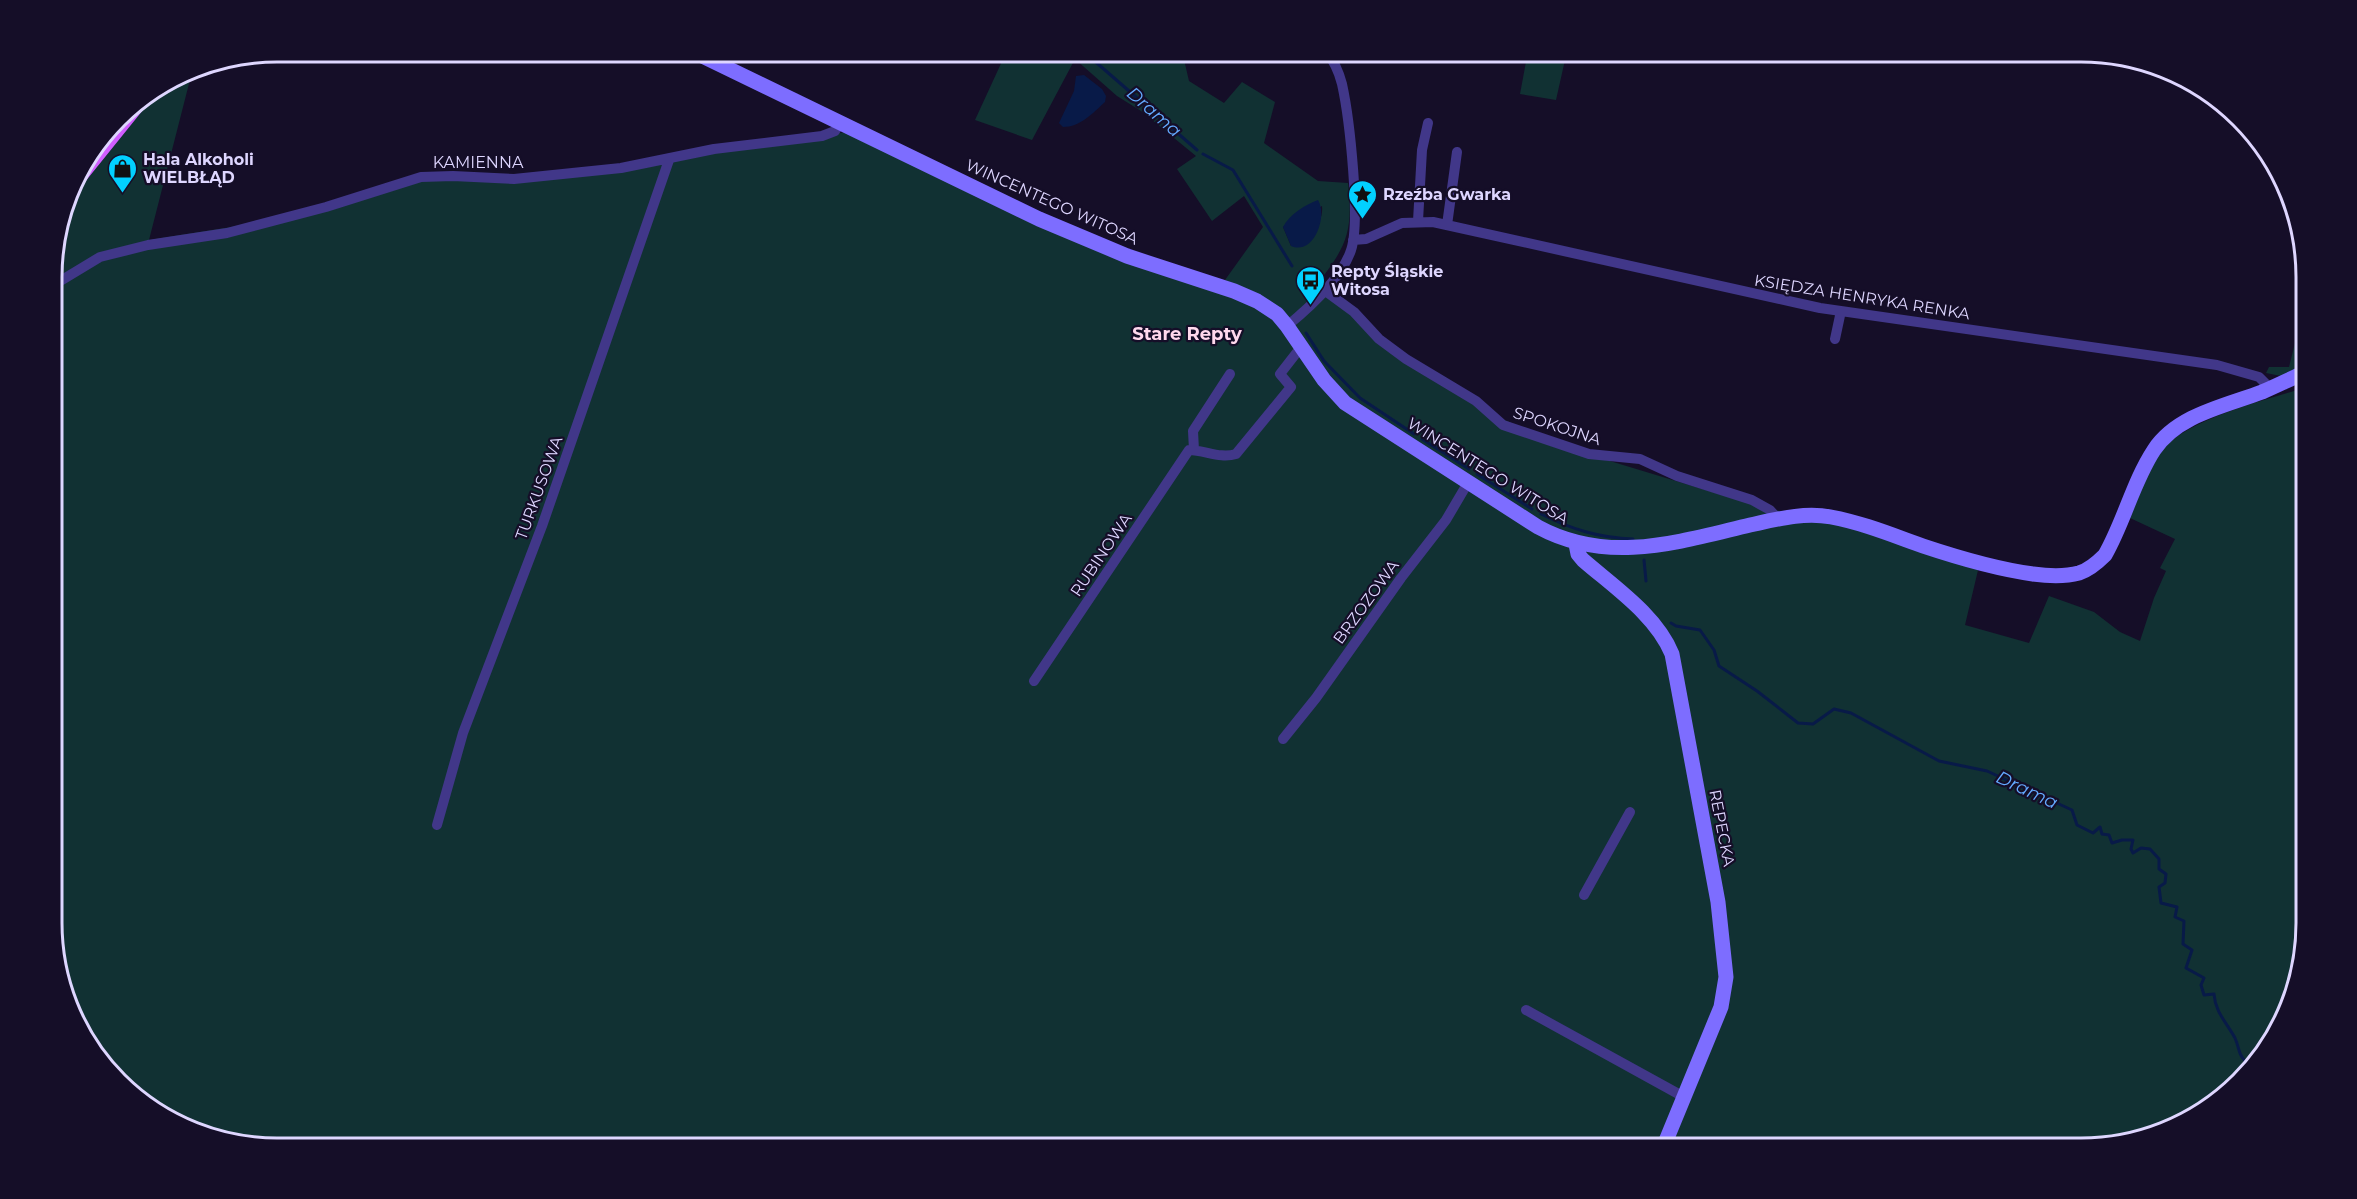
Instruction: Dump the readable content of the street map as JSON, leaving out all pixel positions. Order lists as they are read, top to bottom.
{
  "streets": {
    "street": [
      "KAMIENNA",
      "WINCENTEGO WITOSA",
      "KSIĘDZA HENRYKA RENKA",
      "SPOKOJNA",
      "TURKUSOWA",
      "RUBINOWA",
      "BRZOZOWA",
      "REPECKA"
    ]
  },
  "crossings": [
    ["KAMIENNA", "WINCENTEGO WITOSA"],
    ["KAMIENNA", "TURKUSOWA"],
    ["WINCENTEGO WITOSA", "KSIĘDZA HENRYKA RENKA"],
    ["WINCENTEGO WITOSA", "SPOKOJNA"],
    ["WINCENTEGO WITOSA", "BRZOZOWA"],
    ["WINCENTEGO WITOSA", "REPECKA"]
  ],
  "districts": ["Stare Repty"],
  "water": ["Drama"],
  "places": {
    "shop": ["Hala Alkoholi WIELBŁĄD"],
    "place": ["Rzeźba Gwarka"],
    "bus stop": ["Repty Śląskie Witosa"]
  }
}
